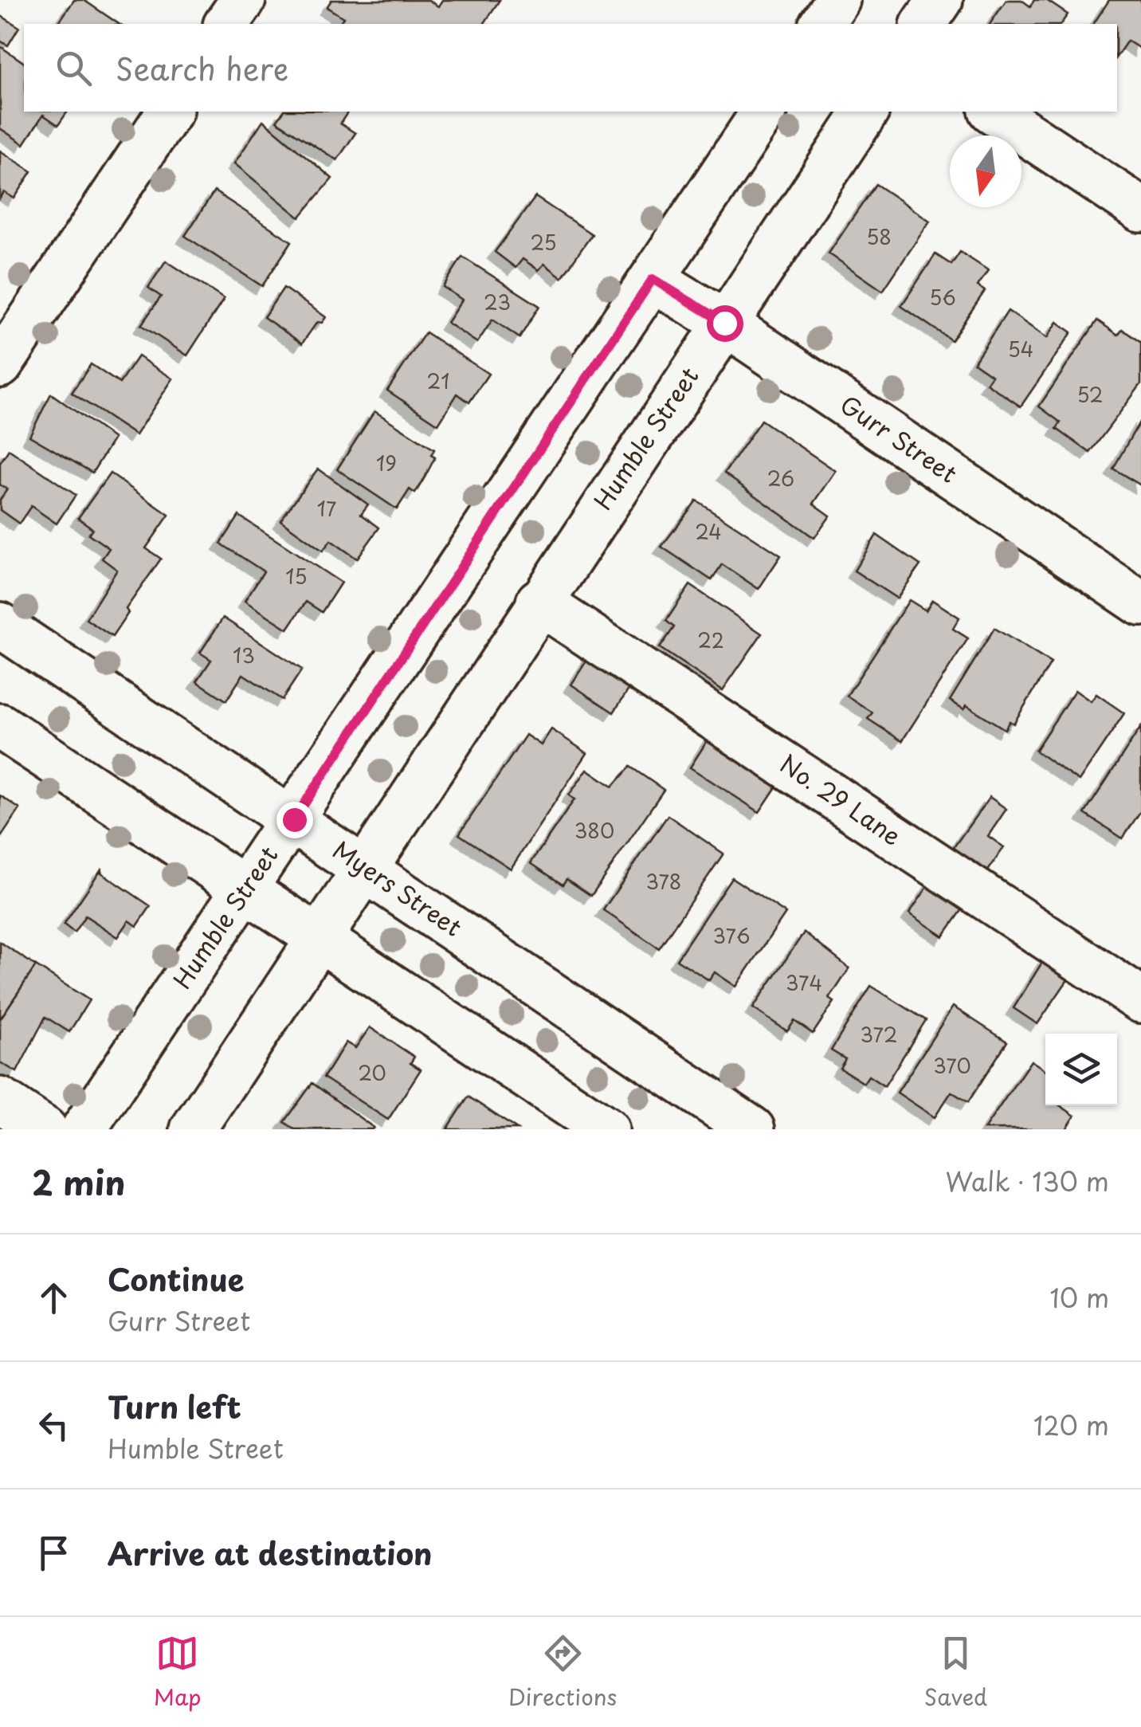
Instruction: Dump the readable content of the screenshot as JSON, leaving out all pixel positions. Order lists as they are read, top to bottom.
{
  "streets": {
    "street": [
      "Humble Street",
      "Gurr Street",
      "No. 29 Lane",
      "Myers Street"
    ]
  },
  "crossings": [
    ["Humble Street", "Gurr Street"],
    ["Humble Street", "No. 29 Lane"],
    ["Humble Street", "Myers Street"]
  ],
  "house_numbers": [
    "58",
    "25",
    "56",
    "23",
    "54",
    "21",
    "52",
    "19",
    "26",
    "17",
    "24",
    "15",
    "22",
    "13",
    "380",
    "378",
    "376",
    "374",
    "372",
    "370",
    "20"
  ],
  "north": "bottom",
  "page": {
    "search": "Search here",
    "heading": ["2 min", "Walk · 130 m"],
    "list": [
      ["Continue", "Gurr Street", "10 m"],
      ["Turn left", "Humble Street", "120 m"],
      "Arrive at destination"
    ],
    "nav": ["Map", "Directions", "Saved"]
  }
}
